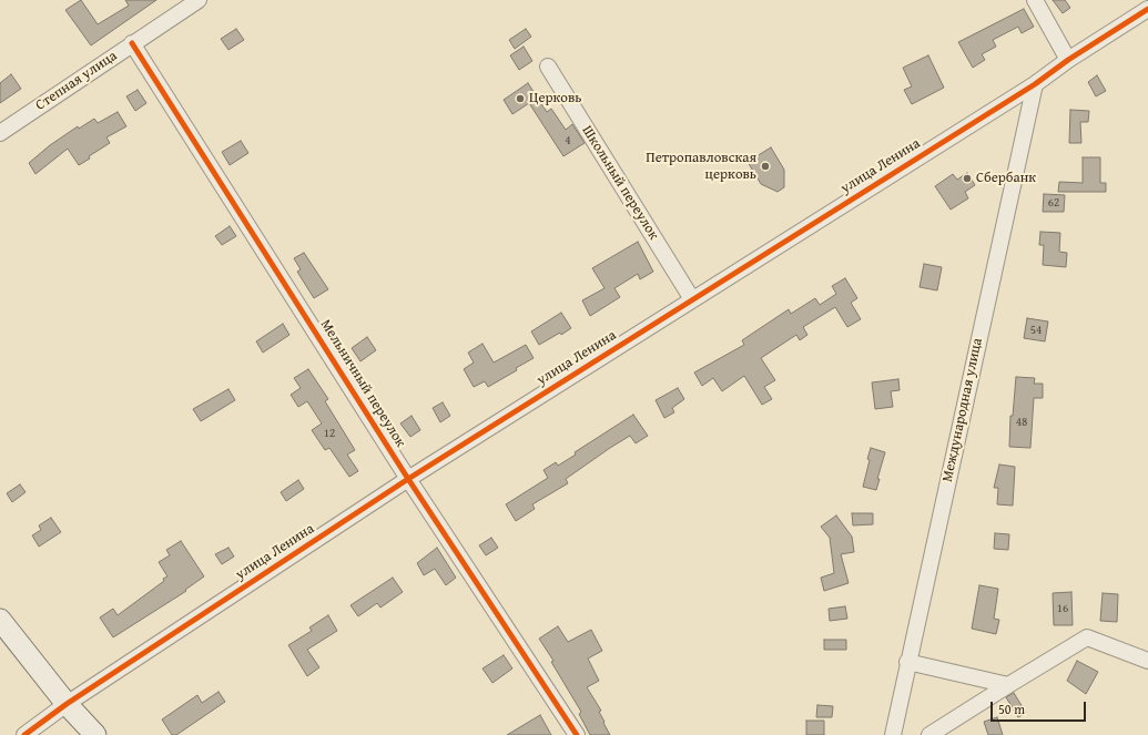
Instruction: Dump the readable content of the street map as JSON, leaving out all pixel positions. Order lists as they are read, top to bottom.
{
  "streets": {
    "street": [
      "Степная улица",
      "улица Ленина",
      "Школьный переулок",
      "Мельничный переулок",
      "Международная улица"
    ]
  },
  "crossings": [
    ["Степная улица", "Мельничный переулок"],
    ["улица Ленина", "Школьный переулок"],
    ["улица Ленина", "Мельничный переулок"],
    ["улица Ленина", "Международная улица"]
  ],
  "places": ["Церковь", "Петропавловская церковь", "Сбербанк"],
  "house_numbers": [
    "4",
    "62",
    "54",
    "48",
    "12",
    "16"
  ],
  "scale_bar": "50 m"
}
